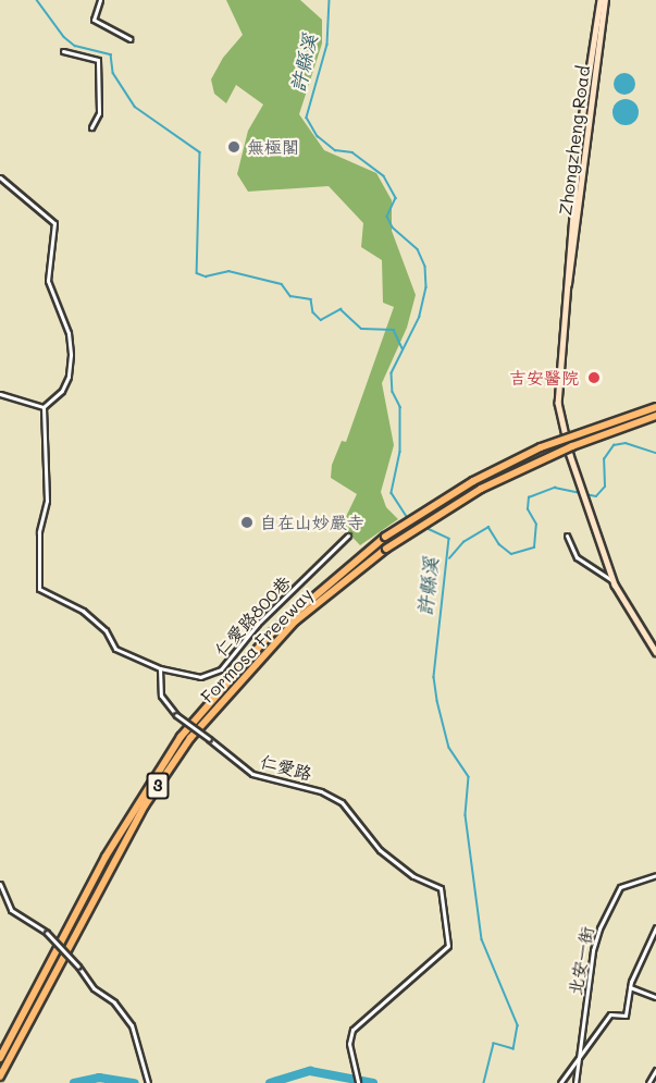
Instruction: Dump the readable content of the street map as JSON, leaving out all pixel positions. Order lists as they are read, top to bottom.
{
  "streets": {
    "highway": ["Formosa Freeway", "3"],
    "main road": ["Zhongzheng Road"],
    "street": ["仁愛路800巷", "仁愛路", "北安一街"]
  },
  "crossings": [
    ["仁愛路800巷", "仁愛路"]
  ],
  "water": ["許縣溪"],
  "places": ["無極閣", "吉安醫院", "自在山妙嚴寺"]
}
